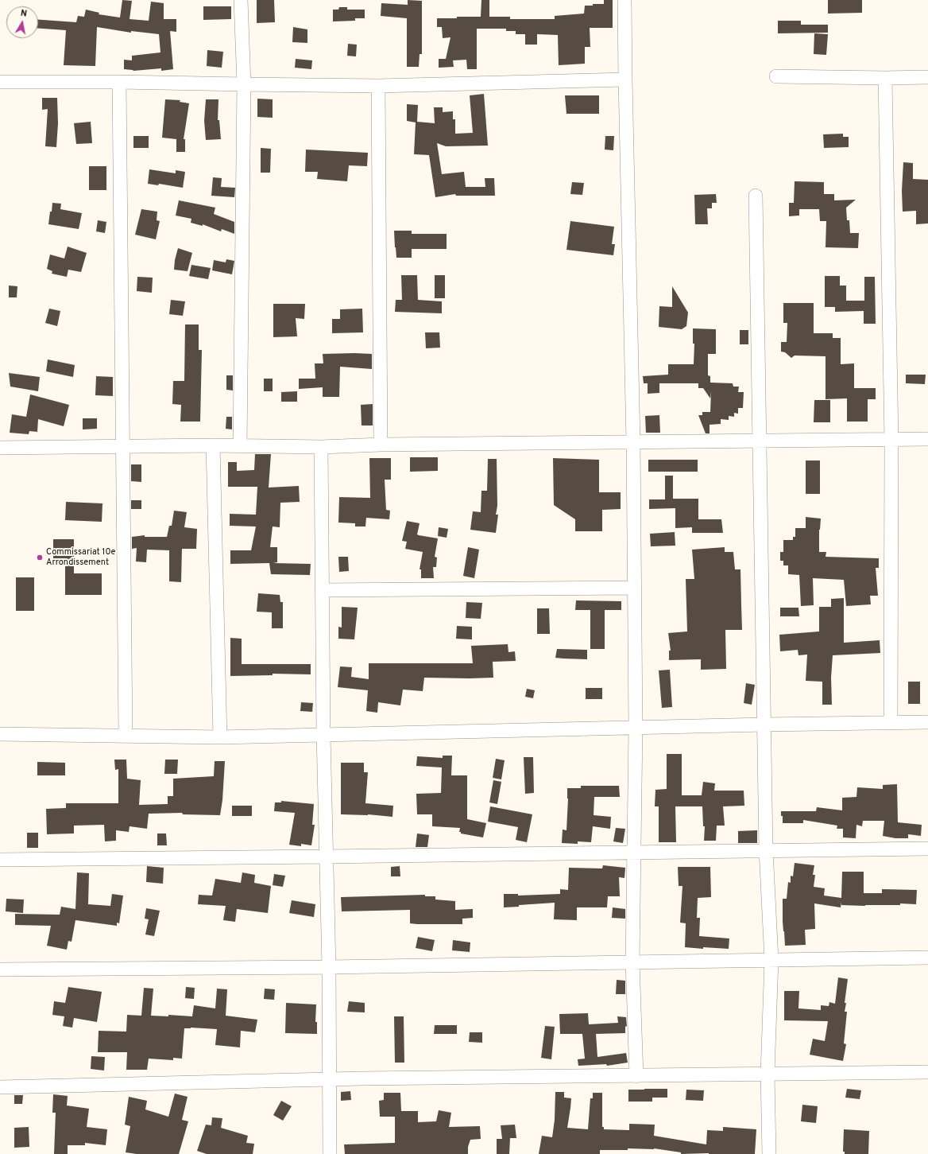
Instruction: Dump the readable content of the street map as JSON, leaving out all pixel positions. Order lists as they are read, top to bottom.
{
  "places": ["Commissariat 10e Arrondissement"],
  "north": "top"
}
